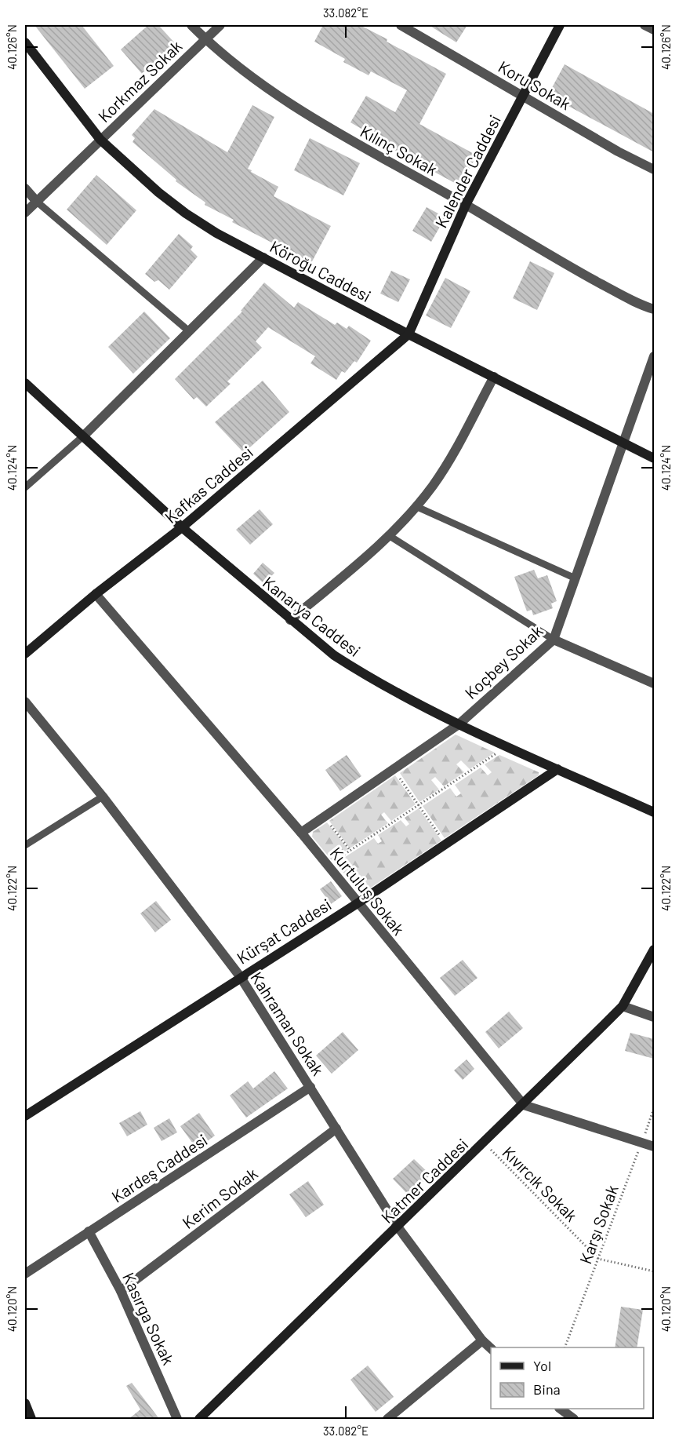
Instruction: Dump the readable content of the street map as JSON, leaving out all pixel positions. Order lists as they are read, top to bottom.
{
  "streets": {
    "street": [
      "Korkmaz Sokak",
      "Koru Sokak",
      "Kılınç Sokak",
      "Kalender Caddesi",
      "Köroğu Caddesi",
      "Kafkas Caddesi",
      "Kanarya Caddesi",
      "Koçbey Sokak",
      "Kurtuluş Sokak",
      "Kürşat Caddesi",
      "Kahraman Sokak",
      "Kardeş Caddesi",
      "Katmer Caddesi",
      "Kerim Sokak",
      "Kasırga Sokak"
    ],
    "path": ["Kıvırcık Sokak", "Karşı Sokak"]
  },
  "crossings": [
    ["Korkmaz Sokak", "Kılınç Sokak"],
    ["Korkmaz Sokak", "Köroğu Caddesi"],
    ["Koru Sokak", "Kalender Caddesi"],
    ["Kılınç Sokak", "Kalender Caddesi"],
    ["Kalender Caddesi", "Köroğu Caddesi"],
    ["Kalender Caddesi", "Kafkas Caddesi"],
    ["Köroğu Caddesi", "Kafkas Caddesi"],
    ["Köroğu Caddesi", "Koçbey Sokak"],
    ["Kafkas Caddesi", "Kanarya Caddesi"],
    ["Kafkas Caddesi", "Kurtuluş Sokak"],
    ["Kanarya Caddesi", "Koçbey Sokak"],
    ["Kanarya Caddesi", "Kürşat Caddesi"],
    ["Koçbey Sokak", "Kurtuluş Sokak"],
    ["Kurtuluş Sokak", "Kürşat Caddesi"],
    ["Kurtuluş Sokak", "Katmer Caddesi"],
    ["Kürşat Caddesi", "Kahraman Sokak"],
    ["Kahraman Sokak", "Kardeş Caddesi"],
    ["Kahraman Sokak", "Katmer Caddesi"],
    ["Kahraman Sokak", "Kerim Sokak"],
    ["Kardeş Caddesi", "Kasırga Sokak"],
    ["Katmer Caddesi", "Kıvırcık Sokak"],
    ["Kıvırcık Sokak", "Karşı Sokak"],
    ["Kerim Sokak", "Kasırga Sokak"]
  ],
  "legend": ["Yol", "Bina"],
  "coordinates": [
    "33.082°E",
    "40.126°N",
    "40.124°N",
    "40.122°N",
    "40.120°N"
  ]
}
